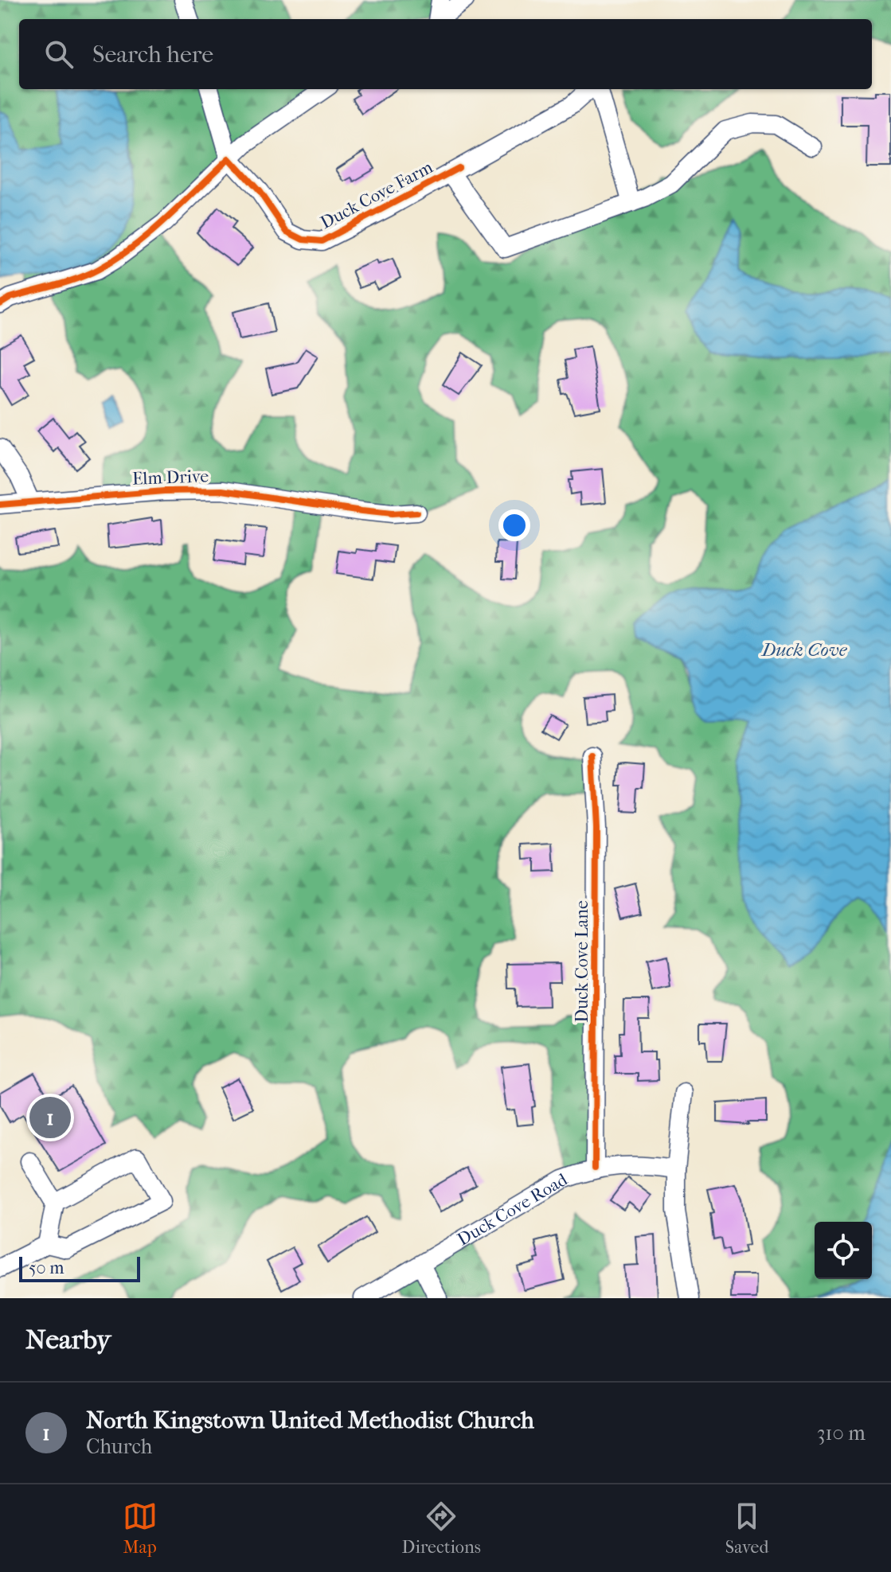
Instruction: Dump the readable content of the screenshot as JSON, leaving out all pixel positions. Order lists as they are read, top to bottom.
{
  "streets": {
    "street": [
      "Duck Cove Farm",
      "Elm Drive",
      "Duck Cove Lane",
      "Duck Cove Road"
    ]
  },
  "crossings": [
    ["Duck Cove Lane", "Duck Cove Road"]
  ],
  "water": ["Duck Cove"],
  "scale_bar": "50 m",
  "page": {
    "search": "Search here",
    "pins": "1",
    "scale": "50 m",
    "heading": "Nearby",
    "list": [
      {
        "mark": "1",
        "name": "North Kingstown United Methodist Church",
        "note": "Church",
        "value": "310 m"
      }
    ],
    "nav": ["Map", "Directions", "Saved"]
  }
}
